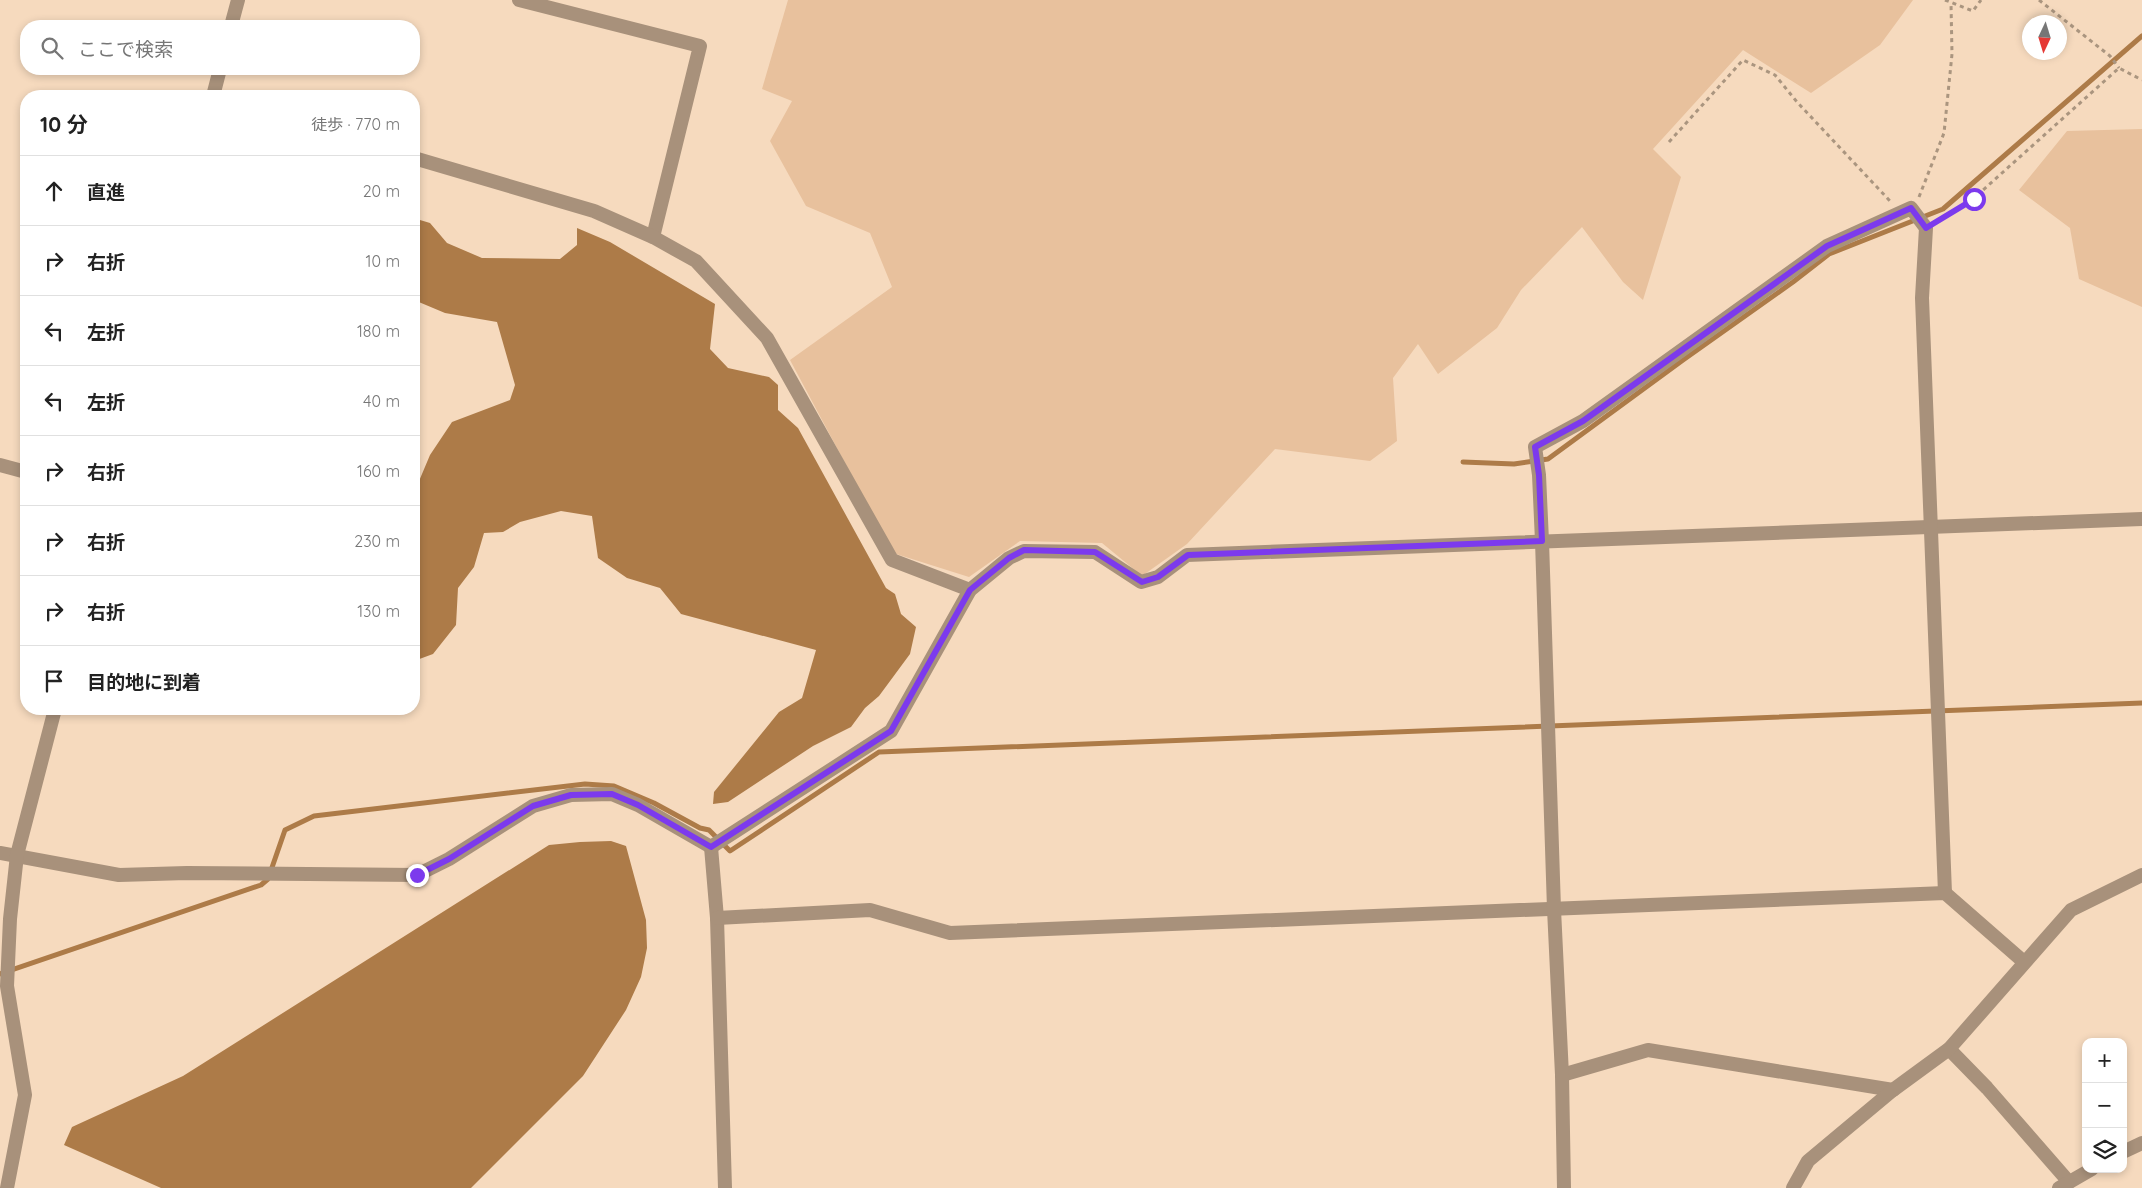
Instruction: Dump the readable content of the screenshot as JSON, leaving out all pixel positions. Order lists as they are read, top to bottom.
{
  "north": "bottom",
  "page": {
    "search": "ここで検索",
    "heading": ["10 分", "徒歩 · 770 m"],
    "list": [
      ["直進", "20 m"],
      ["右折", "10 m"],
      ["左折", "180 m"],
      ["左折", "40 m"],
      ["右折", "160 m"],
      ["右折", "230 m"],
      ["右折", "130 m"],
      "目的地に到着"
    ],
    "map_buttons": ["+", "−"]
  }
}
